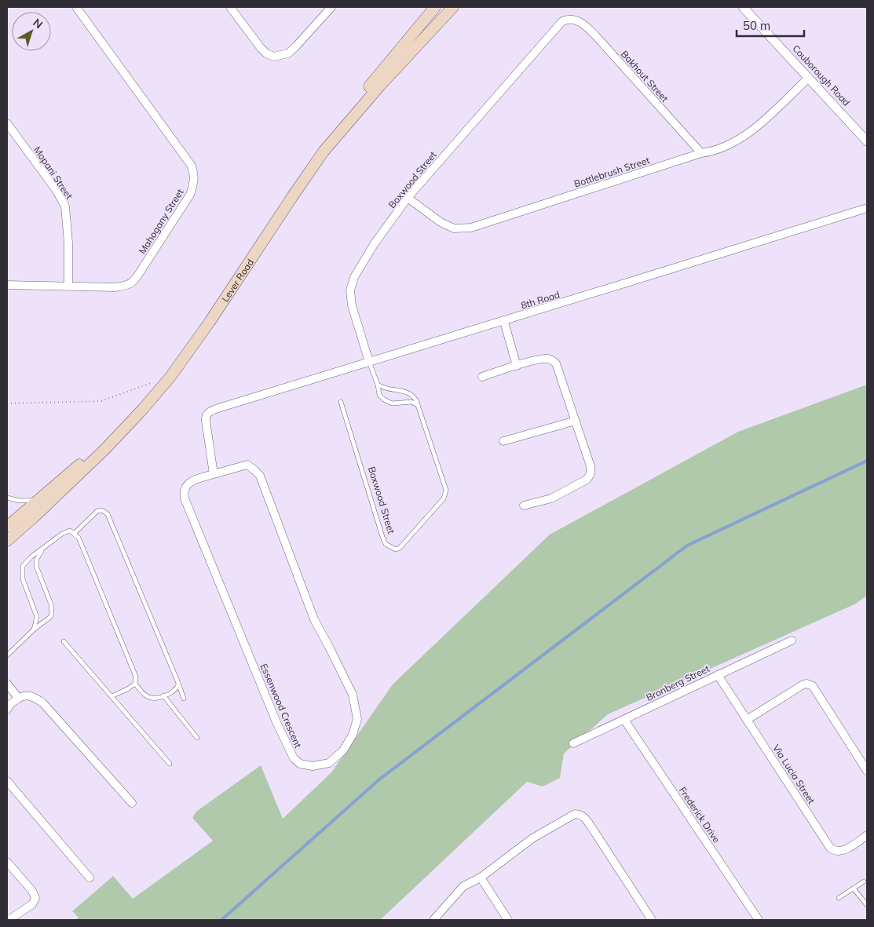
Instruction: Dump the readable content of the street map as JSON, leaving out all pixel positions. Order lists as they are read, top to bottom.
{
  "streets": {
    "main road": ["Lever Road"],
    "street": [
      "Couborough Road",
      "Bakhout Street",
      "Bottlebrush Street",
      "Mopani Street",
      "Boxwood Street",
      "Mahogany Street",
      "8th Road",
      "Bronberg Street",
      "Essenwood Crescent",
      "Via Lucia Street",
      "Frederick Drive"
    ]
  },
  "crossings": [
    ["Couborough Road", "Bottlebrush Street"],
    ["Bakhout Street", "Bottlebrush Street"],
    ["Bakhout Street", "Boxwood Street"],
    ["Bottlebrush Street", "Boxwood Street"],
    ["Mopani Street", "Mahogany Street"],
    ["Boxwood Street", "8th Road"],
    ["8th Road", "Essenwood Crescent"],
    ["Bronberg Street", "Via Lucia Street"],
    ["Bronberg Street", "Frederick Drive"]
  ],
  "scale_bar": "50 m",
  "north": "top right"
}
